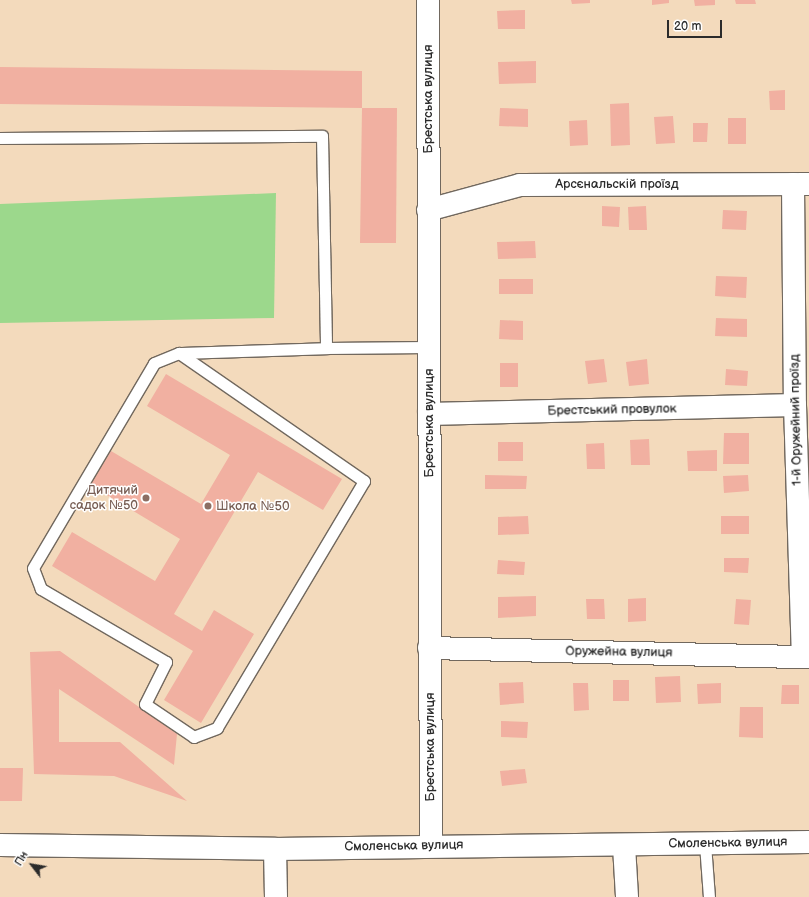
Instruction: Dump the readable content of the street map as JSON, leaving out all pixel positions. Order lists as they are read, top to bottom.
{
  "streets": {
    "street": [
      "Брестська вулиця",
      "Арсєнальскій проїзд",
      "Брестський провулок",
      "1-й Оружейний проїзд",
      "Оружейна вулиця",
      "Смоленська вулиця"
    ]
  },
  "crossings": [
    ["Брестська вулиця", "Арсєнальскій проїзд"],
    ["Брестська вулиця", "Брестський провулок"],
    ["Брестська вулиця", "Оружейна вулиця"],
    ["Брестська вулиця", "Смоленська вулиця"],
    ["Арсєнальскій проїзд", "1-й Оружейний проїзд"],
    ["Брестський провулок", "1-й Оружейний проїзд"],
    ["1-й Оружейний проїзд", "Оружейна вулиця"]
  ],
  "places": ["Дитячий садок №50", "Школа №50"],
  "scale_bar": "20 m",
  "north": "top left"
}
